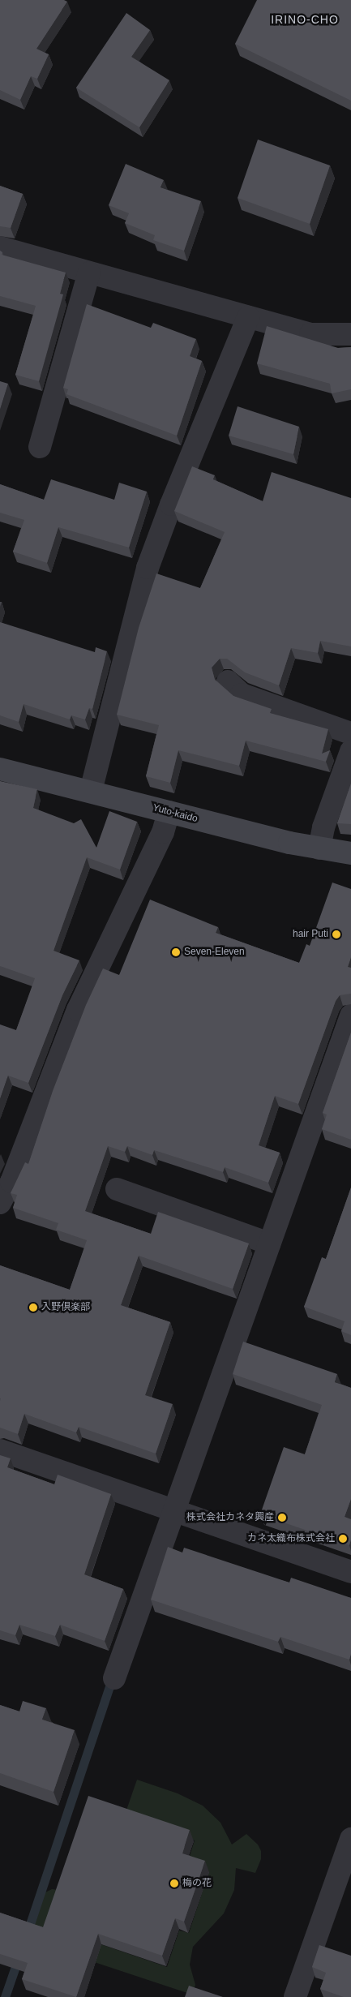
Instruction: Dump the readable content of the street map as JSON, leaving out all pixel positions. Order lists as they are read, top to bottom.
{
  "streets": {
    "street": ["Yuto-kaido"]
  },
  "districts": ["IRINO-CHO"],
  "places": [
    "hair Puti",
    "Seven-Eleven",
    "入野倶楽部",
    "株式会社カネタ興産",
    "カネ太織布株式会社",
    "梅の花"
  ]
}
